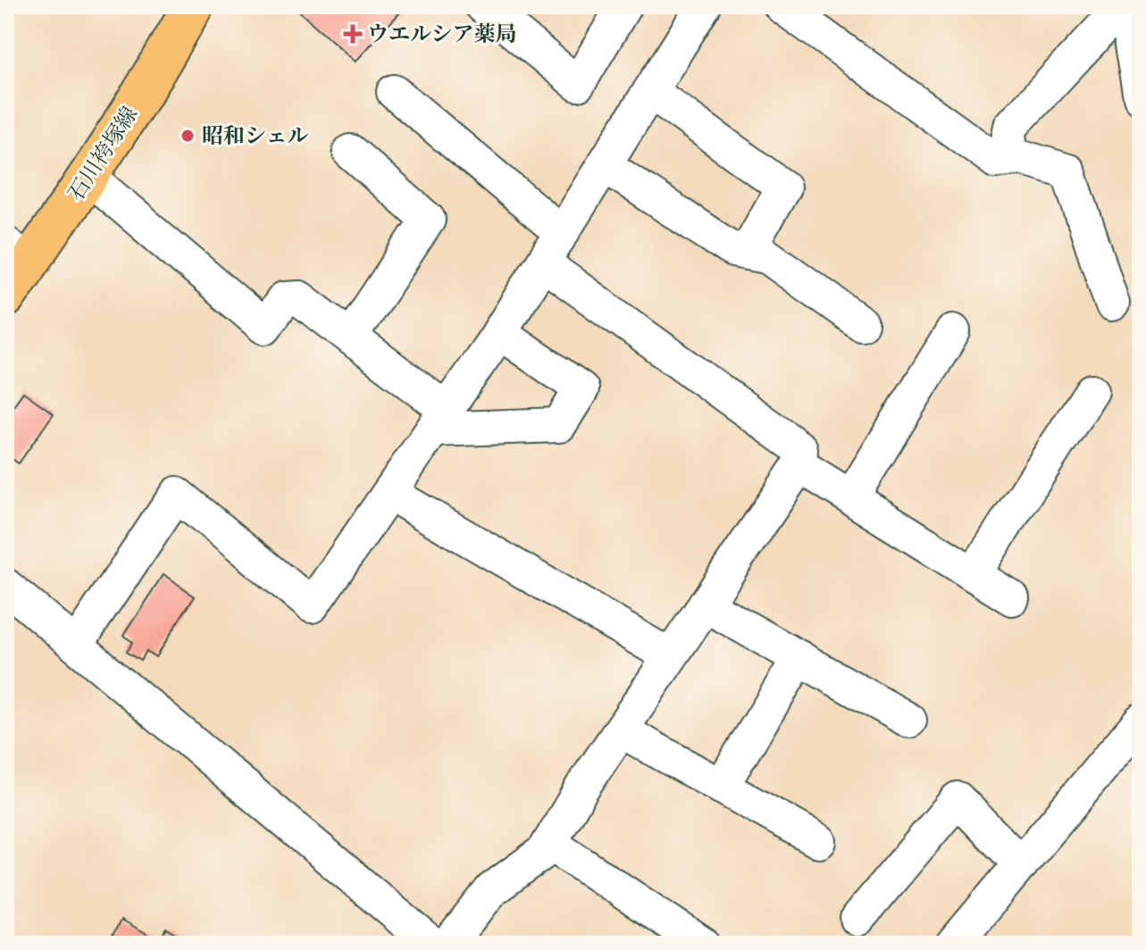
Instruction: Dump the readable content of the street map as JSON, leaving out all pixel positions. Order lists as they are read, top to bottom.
{
  "streets": {
    "main road": ["石川袴塚線"]
  },
  "places": {
    "health": ["ウエルシア薬局"],
    "other": ["昭和シェル"]
  }
}
